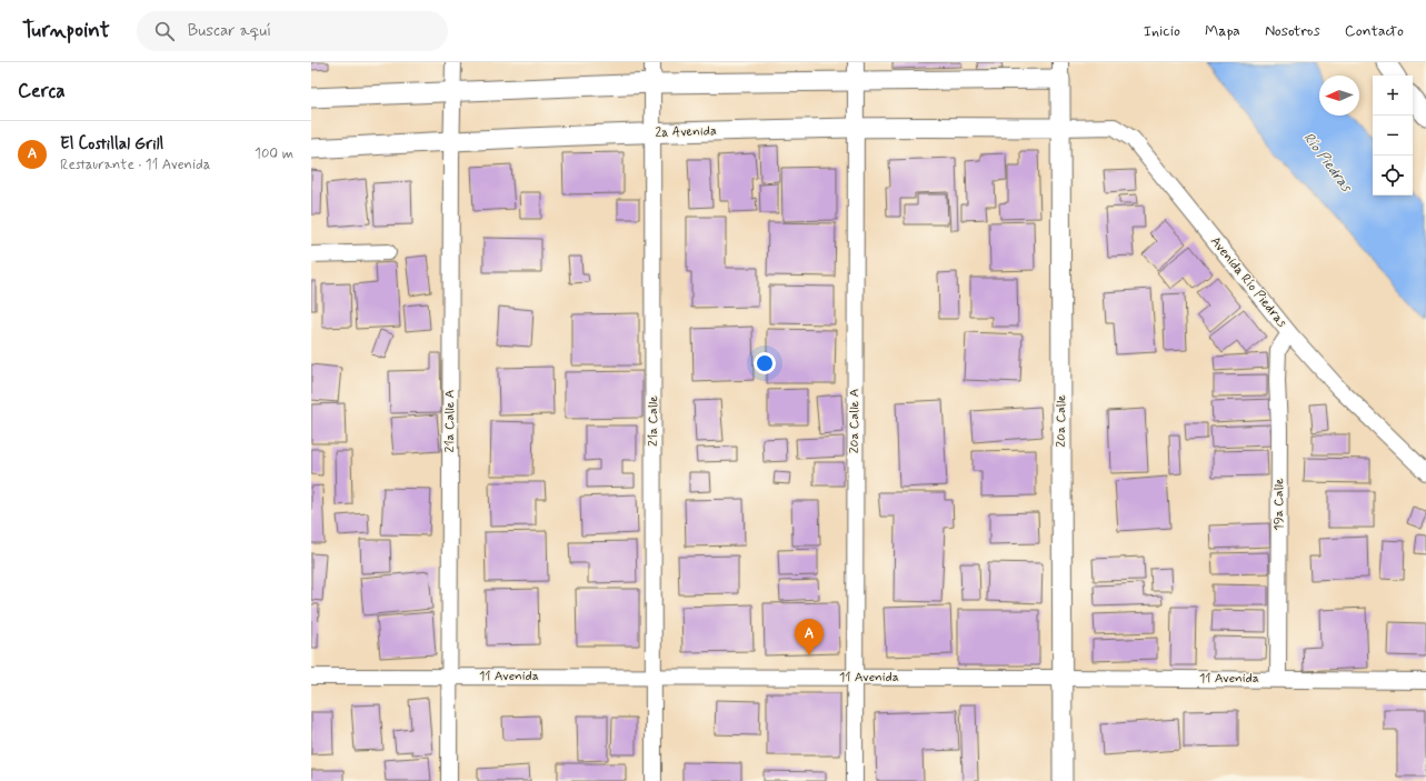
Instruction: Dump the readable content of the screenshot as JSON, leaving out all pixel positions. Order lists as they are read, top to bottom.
{
  "streets": {
    "street": [
      "2a Avenida",
      "Avenida Río Piedras",
      "21a Calle A",
      "21a Calle",
      "20a Calle A",
      "20a Calle",
      "19a Calle",
      "11 Avenida"
    ]
  },
  "crossings": [
    ["2a Avenida", "Avenida Río Piedras"],
    ["2a Avenida", "21a Calle A"],
    ["2a Avenida", "21a Calle"],
    ["2a Avenida", "20a Calle A"],
    ["2a Avenida", "20a Calle"],
    ["Avenida Río Piedras", "20a Calle"],
    ["Avenida Río Piedras", "19a Calle"],
    ["21a Calle A", "11 Avenida"],
    ["21a Calle", "11 Avenida"],
    ["20a Calle A", "11 Avenida"],
    ["20a Calle", "11 Avenida"],
    ["19a Calle", "11 Avenida"]
  ],
  "water": ["Río Piedras"],
  "north": "left",
  "page": {
    "header": "Turnpoint",
    "search": "Buscar aquí",
    "nav": [
      "Inicio",
      "Mapa",
      "Nosotros",
      "Contacto"
    ],
    "heading": "Cerca",
    "map_buttons": ["+", "−"],
    "list": [
      {
        "mark": "A",
        "name": "El Costillal Grill",
        "note": "Restaurante · 11 Avenida",
        "value": "100 m"
      }
    ],
    "pins": "A"
  }
}
